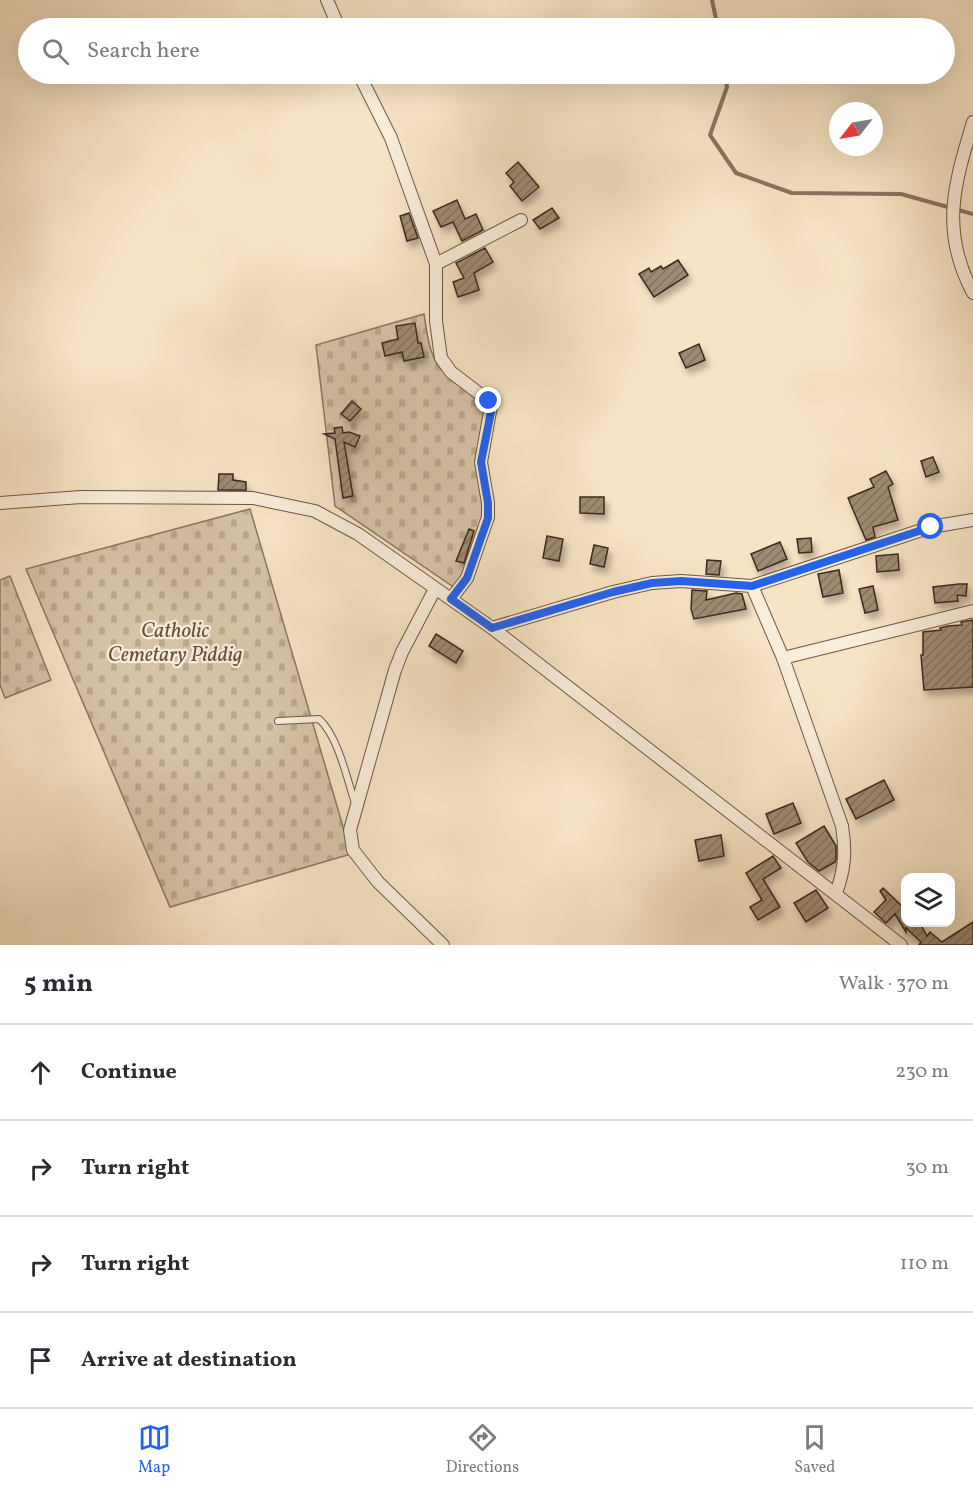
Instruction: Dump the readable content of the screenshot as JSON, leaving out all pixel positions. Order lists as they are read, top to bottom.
{
  "parks": ["Catholic Cemetary Piddig"],
  "north": "bottom left",
  "page": {
    "search": "Search here",
    "heading": ["5 min", "Walk · 370 m"],
    "list": [
      ["Continue", "230 m"],
      ["Turn right", "30 m"],
      ["Turn right", "110 m"],
      "Arrive at destination"
    ],
    "nav": ["Map", "Directions", "Saved"]
  }
}
